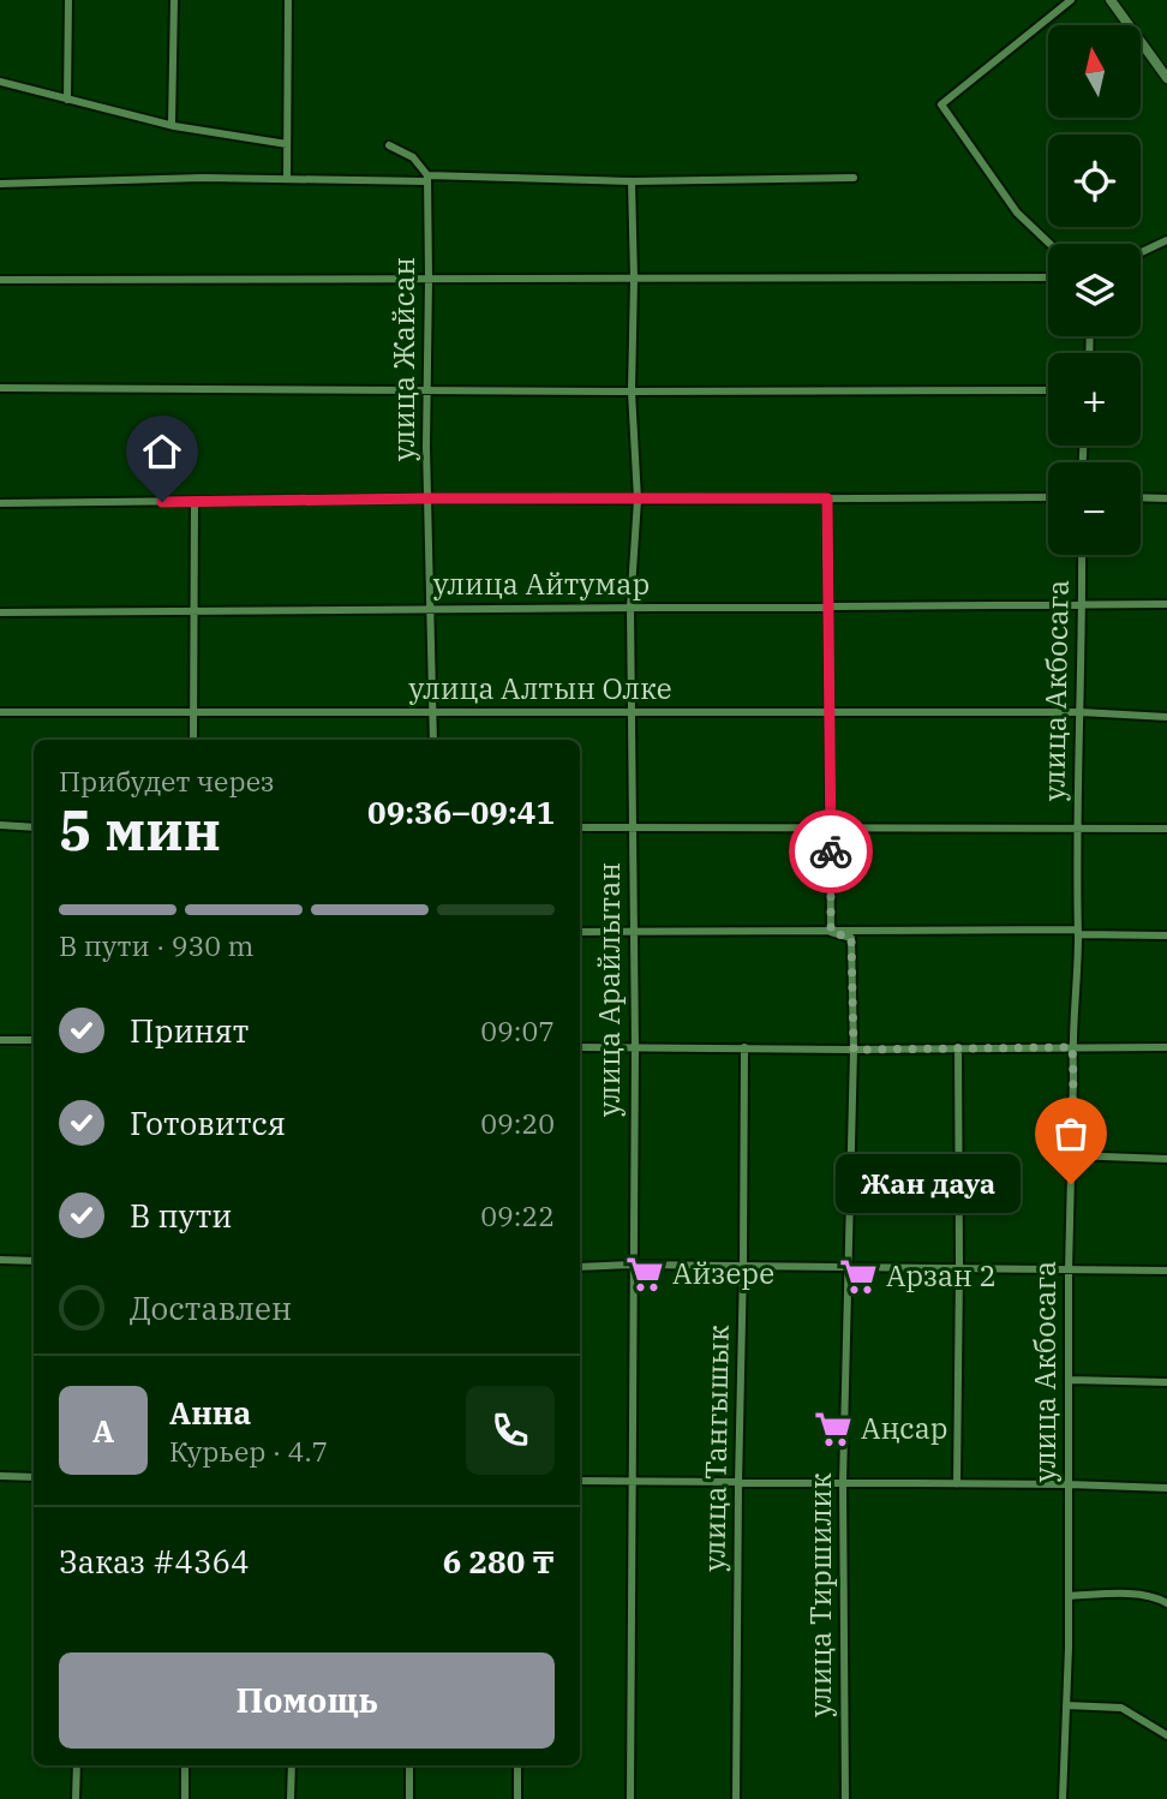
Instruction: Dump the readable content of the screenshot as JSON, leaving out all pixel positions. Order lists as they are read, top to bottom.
{
  "streets": {
    "street": [
      "улица Жайсан",
      "улица Айтумар",
      "улица Алтын Олке",
      "улица Акбосага",
      "улица Арайлытан",
      "улица Тангышык",
      "улица Тиршилик"
    ]
  },
  "crossings": [
    ["улица Жайсан", "улица Айтумар"],
    ["улица Жайсан", "улица Алтын Олке"],
    ["улица Айтумар", "улица Акбосага"],
    ["улица Айтумар", "улица Арайлытан"],
    ["улица Алтын Олке", "улица Акбосага"],
    ["улица Алтын Олке", "улица Арайлытан"]
  ],
  "places": {
    "other": ["Жан дауа"],
    "supermarket": ["Айзере", "Арзан 2", "Аңсар"]
  },
  "north": "top",
  "page": {
    "map_buttons": ["+", "−"],
    "heading": ["5 мин", "Прибудет через", "09:36–09:41"],
    "panel": [
      "Анна",
      "Курьер · 4.7",
      "Заказ #4364",
      "6 280 ₸"
    ],
    "bar": "В пути · 930 m",
    "list": [
      ["Принят", "09:07"],
      ["Готовится", "09:20"],
      ["В пути", "09:22"],
      "Доставлен"
    ],
    "bubble": "Жан дауа",
    "round": "А",
    "buttons": "Помощь"
  }
}
